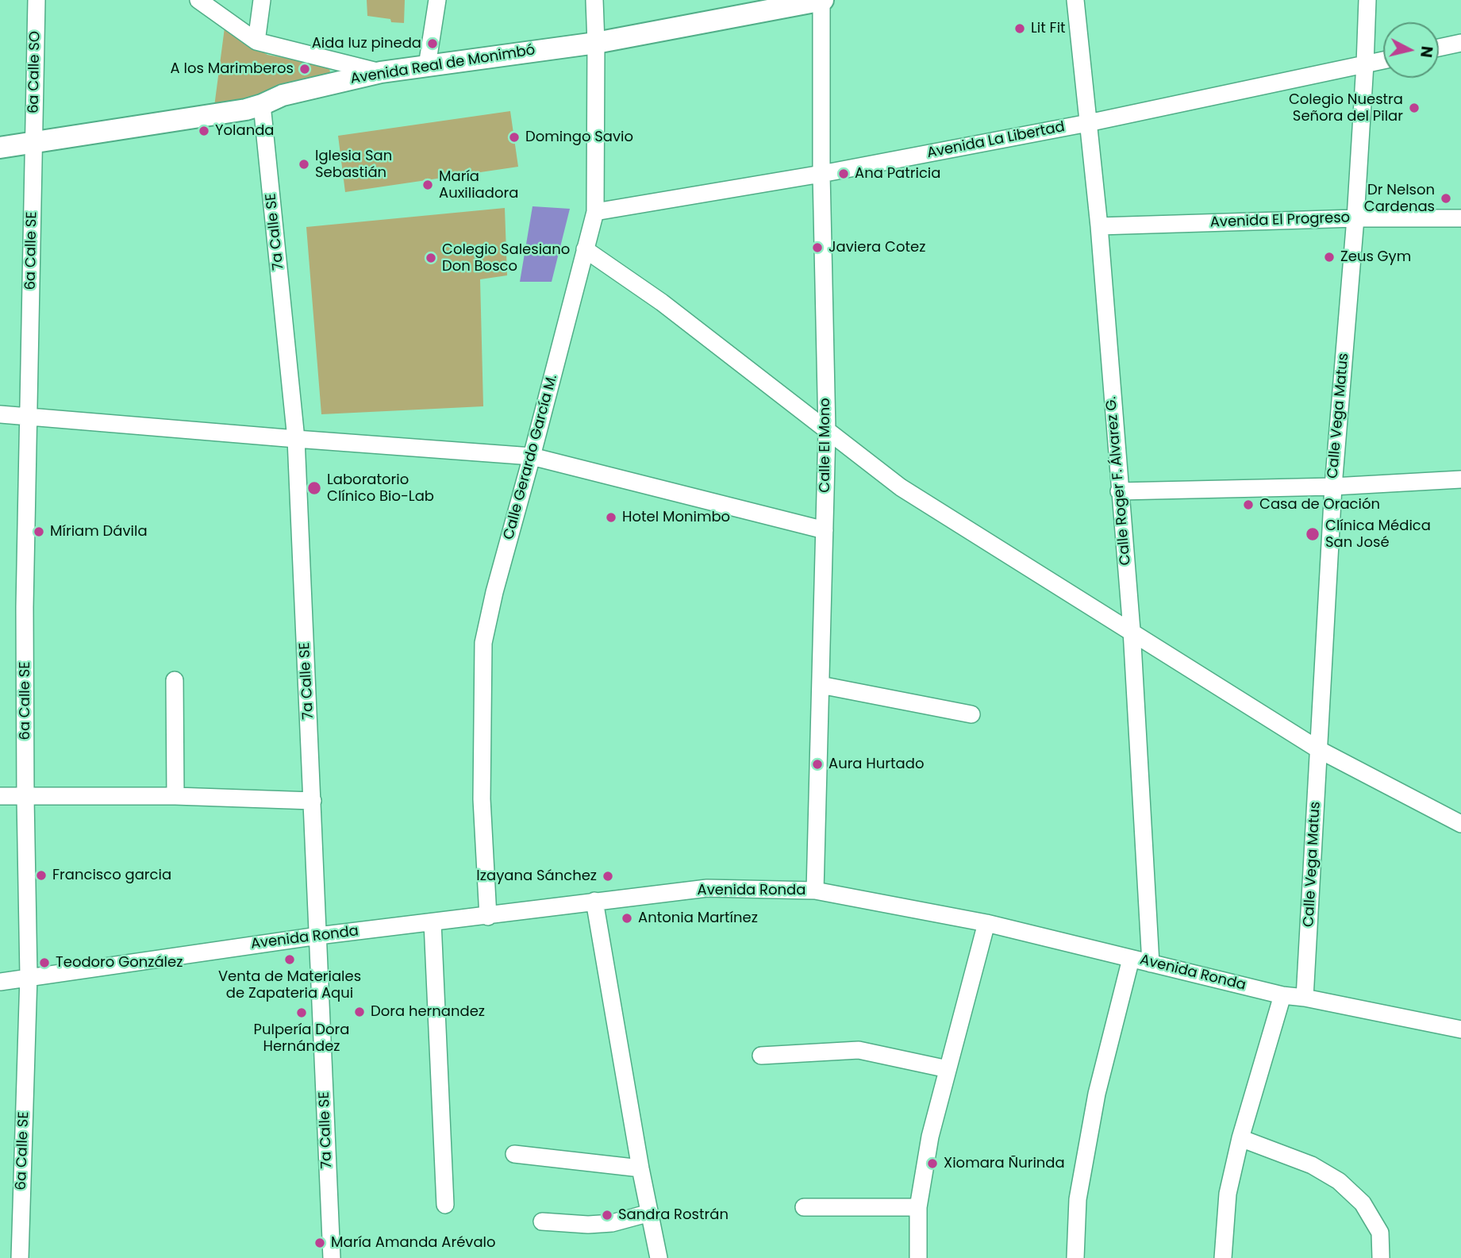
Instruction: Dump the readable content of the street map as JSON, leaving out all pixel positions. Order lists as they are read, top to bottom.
{
  "streets": {
    "street": [
      "Avenida Real de Monimbó",
      "6a Calle SO",
      "Avenida La Libertad",
      "Avenida El Progreso",
      "7a Calle SE",
      "6a Calle SE",
      "Calle Vega Matus",
      "Calle El Mono",
      "Calle Gerardo García M.",
      "Calle Roger F. Álvarez G.",
      "Avenida Ronda"
    ]
  },
  "crossings": [
    ["Avenida Real de Monimbó", "6a Calle SO"],
    ["Avenida Real de Monimbó", "7a Calle SE"],
    ["Avenida Real de Monimbó", "6a Calle SE"],
    ["Avenida Real de Monimbó", "Calle El Mono"],
    ["Avenida Real de Monimbó", "Calle Gerardo García M."],
    ["6a Calle SO", "6a Calle SE"],
    ["Avenida La Libertad", "Calle Vega Matus"],
    ["Avenida La Libertad", "Calle El Mono"],
    ["Avenida La Libertad", "Calle Gerardo García M."],
    ["Avenida La Libertad", "Calle Roger F. Álvarez G."],
    ["Avenida El Progreso", "Calle Vega Matus"],
    ["Avenida El Progreso", "Calle Roger F. Álvarez G."],
    ["7a Calle SE", "Avenida Ronda"],
    ["6a Calle SE", "Avenida Ronda"],
    ["Calle Vega Matus", "Avenida Ronda"],
    ["Calle El Mono", "Avenida Ronda"],
    ["Calle Gerardo García M.", "Avenida Ronda"],
    ["Calle Roger F. Álvarez G.", "Avenida Ronda"]
  ],
  "places": [
    "Lit Fit",
    "Aida luz pineda",
    "A los Marimberos",
    "Colegio Nuestra Señora del Pilar",
    "Yolanda",
    "Domingo Savio",
    "Iglesia San Sebastián",
    "Ana Patricia",
    "María Auxiliadora",
    "Dr Nelson Cardenas",
    "Javiera Cotez",
    "Zeus Gym",
    "Colegio Salesiano Don Bosco",
    "Laboratorio Clínico Bio-Lab",
    "Casa de Oración",
    "Hotel Monimbo",
    "Míriam Dávila",
    "Clínica Médica San José",
    "Aura Hurtado",
    "Francisco garcia",
    "Izayana Sánchez",
    "Antonia Martínez",
    "Venta de Materiales de Zapateria Aqui",
    "Teodoro González",
    "Dora hernandez",
    "Pulpería Dora Hernández",
    "Xiomara Ñurinda",
    "Sandra Rostrán",
    "María Amanda Arévalo"
  ],
  "north": "right"
}
